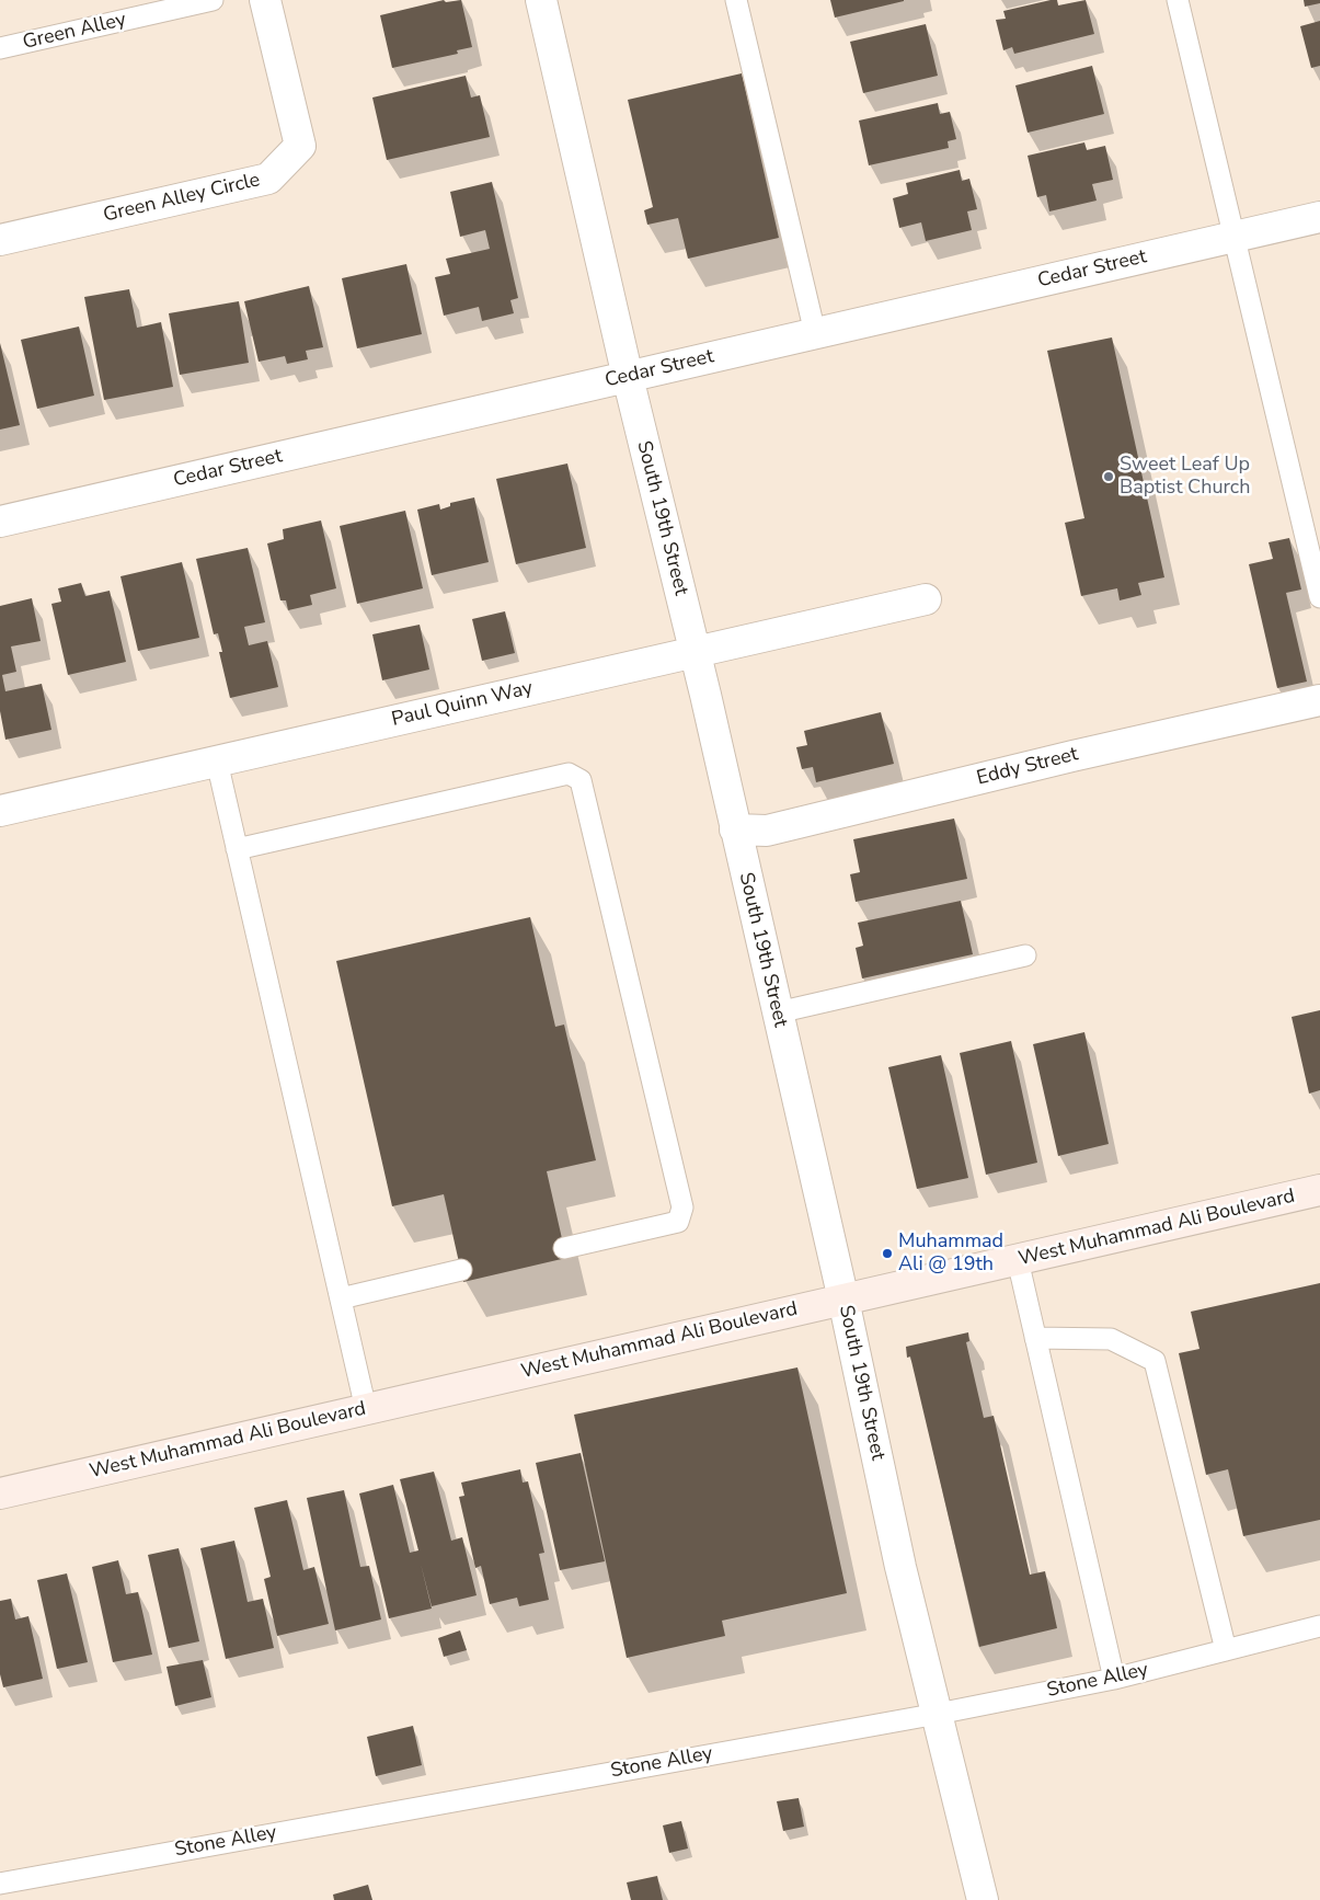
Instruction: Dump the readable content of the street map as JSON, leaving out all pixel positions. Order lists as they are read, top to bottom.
{
  "streets": {
    "main road": ["West Muhammad Ali Boulevard"],
    "street": [
      "Green Alley Circle",
      "Cedar Street",
      "South 19th Street",
      "Paul Quinn Way",
      "Eddy Street"
    ],
    "lane": ["Green Alley", "Stone Alley"]
  },
  "crossings": [
    ["Cedar Street", "South 19th Street"],
    ["South 19th Street", "Paul Quinn Way"],
    ["South 19th Street", "Eddy Street"],
    ["South 19th Street", "West Muhammad Ali Boulevard"],
    ["South 19th Street", "Stone Alley"]
  ],
  "places": ["Sweet Leaf Up Baptist Church", "Muhammad Ali @ 19th"]
}
